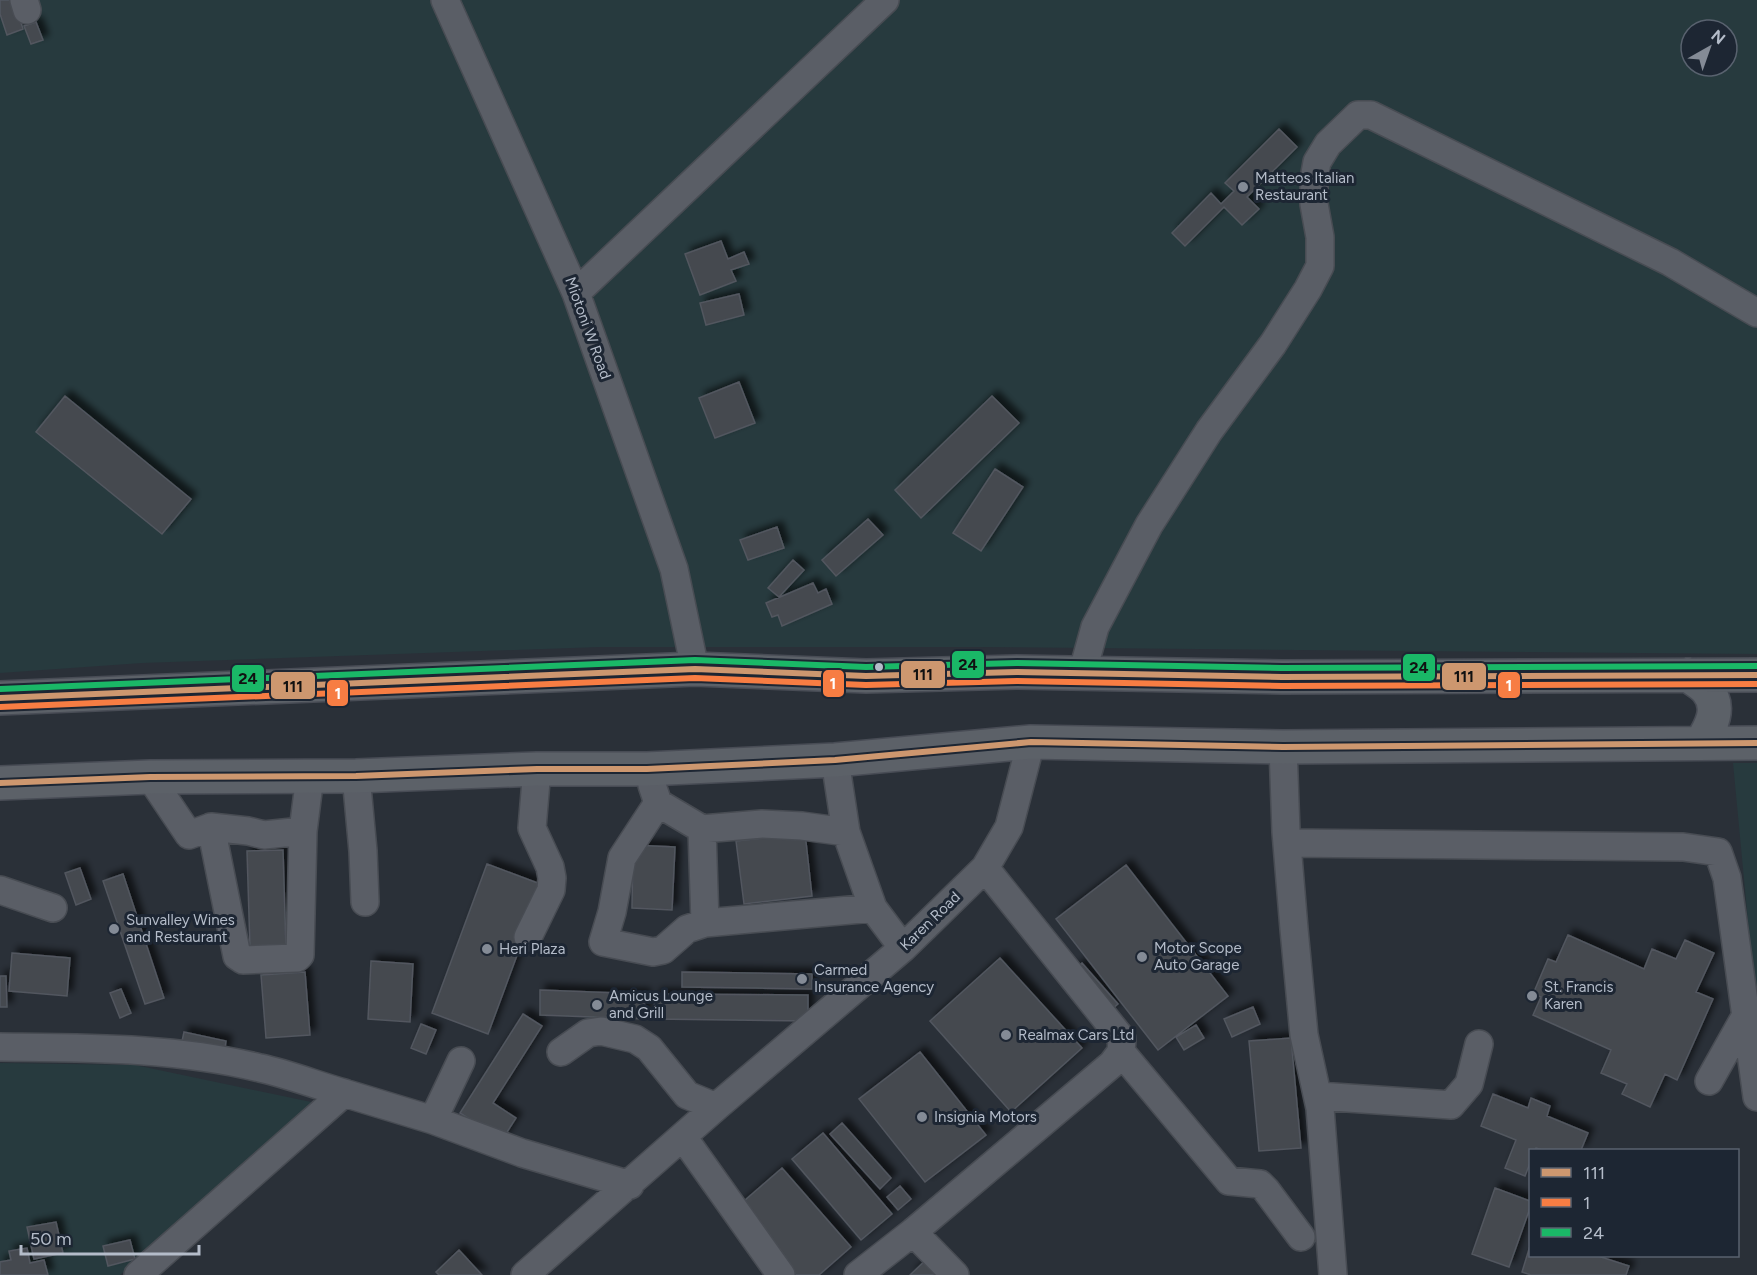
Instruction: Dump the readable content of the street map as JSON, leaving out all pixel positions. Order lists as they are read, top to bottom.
{
  "streets": {
    "street": ["Miotoni W Road", "Karen Road"]
  },
  "places": [
    "Matteos Italian Restaurant",
    "Sunvalley Wines and Restaurant",
    "Heri Plaza",
    "Motor Scope Auto Garage",
    "Carmed Insurance Agency",
    "St. Francis Karen",
    "Amicus Lounge and Grill",
    "Realmax Cars Ltd",
    "Insignia Motors"
  ],
  "lines": ["transit line 24", "transit line 111", "transit line 1"],
  "legend": ["111", "1", "24"],
  "scale_bar": "50 m",
  "north": "top right"
}
